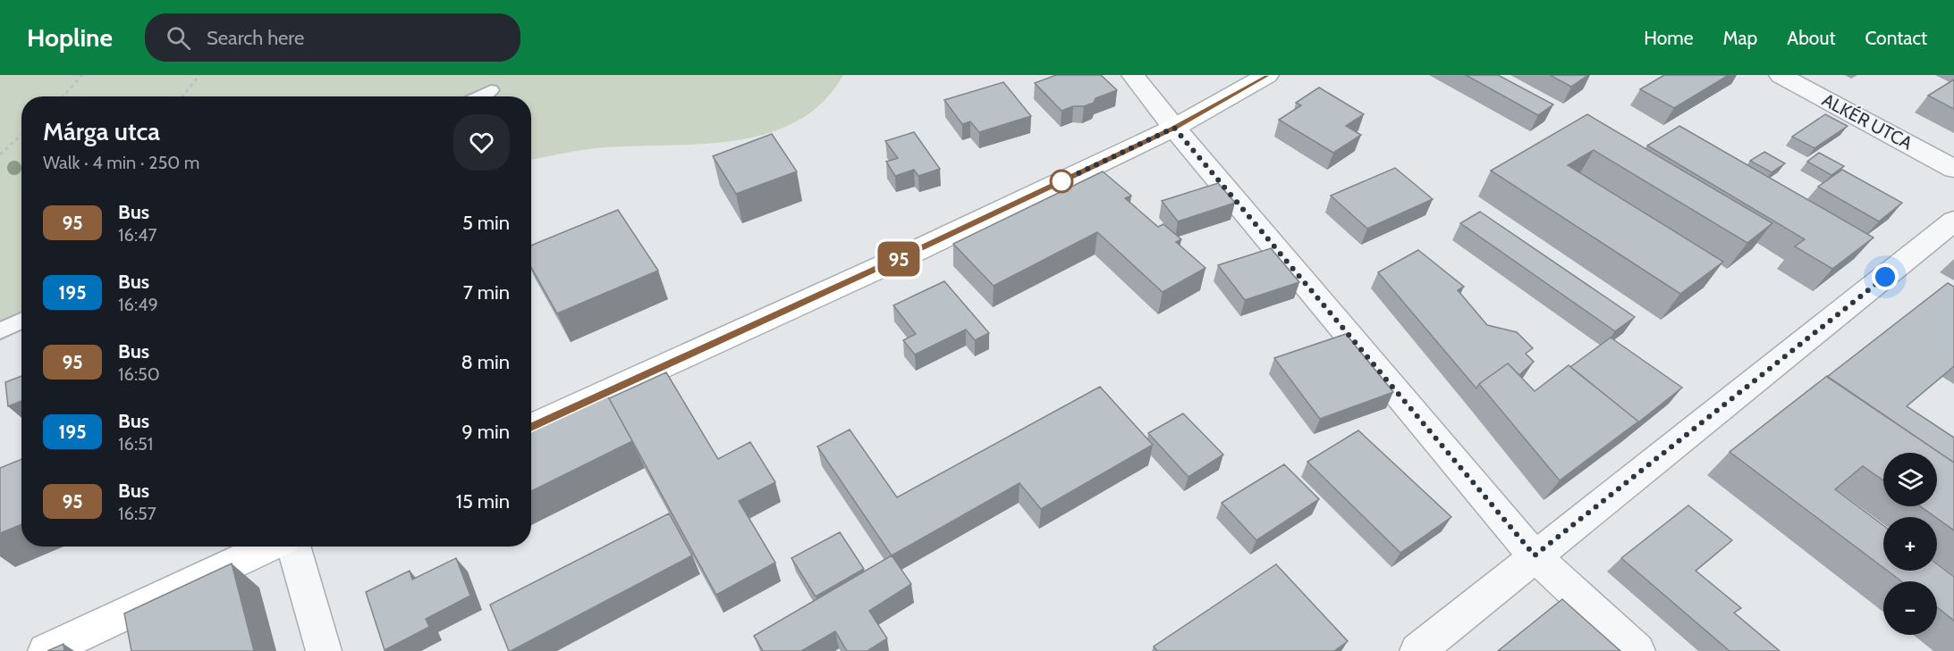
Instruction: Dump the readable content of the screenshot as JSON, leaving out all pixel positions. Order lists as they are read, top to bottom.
{
  "streets": {
    "street": ["ALKÉR UTCA"]
  },
  "lines": ["bus line 95"],
  "page": {
    "header": "Hopline",
    "search": "Search here",
    "nav": [
      "Home",
      "Map",
      "About",
      "Contact"
    ],
    "on_map": "95",
    "heading": ["Márga utca", "Walk · 4 min · 250 m"],
    "list": [
      {
        "mark": "95",
        "name": "Bus",
        "note": "16:47",
        "value": "5 min"
      },
      {
        "mark": "195",
        "name": "Bus",
        "note": "16:49",
        "value": "7 min"
      },
      {
        "mark": "95",
        "name": "Bus",
        "note": "16:50",
        "value": "8 min"
      },
      {
        "mark": "195",
        "name": "Bus",
        "note": "16:51",
        "value": "9 min"
      },
      {
        "mark": "95",
        "name": "Bus",
        "note": "16:57",
        "value": "15 min"
      }
    ],
    "map_buttons": ["+", "−"]
  }
}
